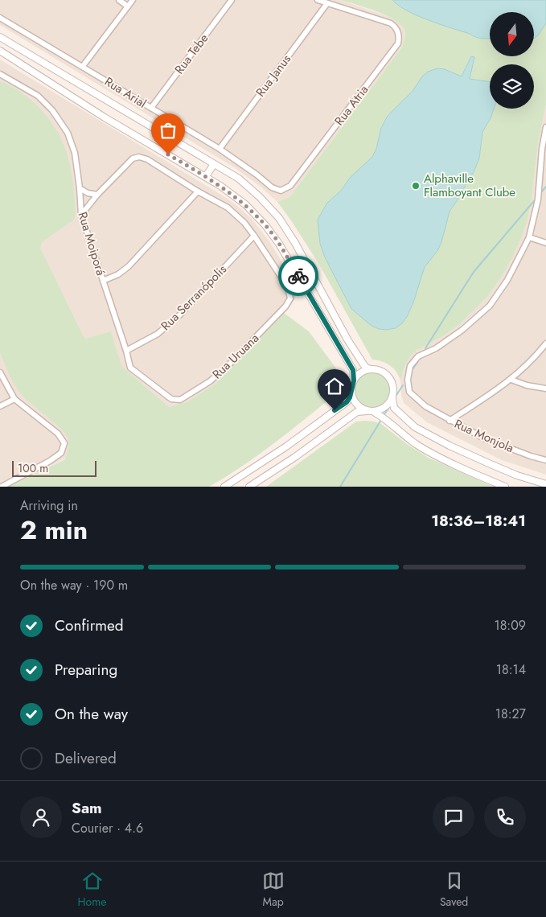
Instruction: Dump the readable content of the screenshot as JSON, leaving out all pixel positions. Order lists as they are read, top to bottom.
{
  "streets": {
    "street": [
      "Rua Tebe",
      "Rua Janus",
      "Rua Arial",
      "Rua Atria",
      "Rua Moiporá",
      "Rua Serranópolis",
      "Rua Uruana",
      "Rua Monjola"
    ]
  },
  "crossings": [
    ["Rua Tebe", "Rua Arial"],
    ["Rua Janus", "Rua Arial"],
    ["Rua Janus", "Rua Atria"],
    ["Rua Arial", "Rua Atria"],
    ["Rua Moiporá", "Rua Serranópolis"],
    ["Rua Moiporá", "Rua Uruana"],
    ["Rua Serranópolis", "Rua Uruana"]
  ],
  "places": ["Alphaville Flamboyant Clube"],
  "scale_bar": "100 m",
  "north": "bottom",
  "page": {
    "scale": "100 m",
    "heading": ["2 min", "Arriving in", "18:36–18:41"],
    "panel": ["Sam", "Courier · 4.6"],
    "bar": "On the way · 190 m",
    "list": [
      ["Confirmed", "18:09"],
      ["Preparing", "18:14"],
      ["On the way", "18:27"],
      "Delivered"
    ],
    "tabs": ["Home", "Map", "Saved"]
  }
}
